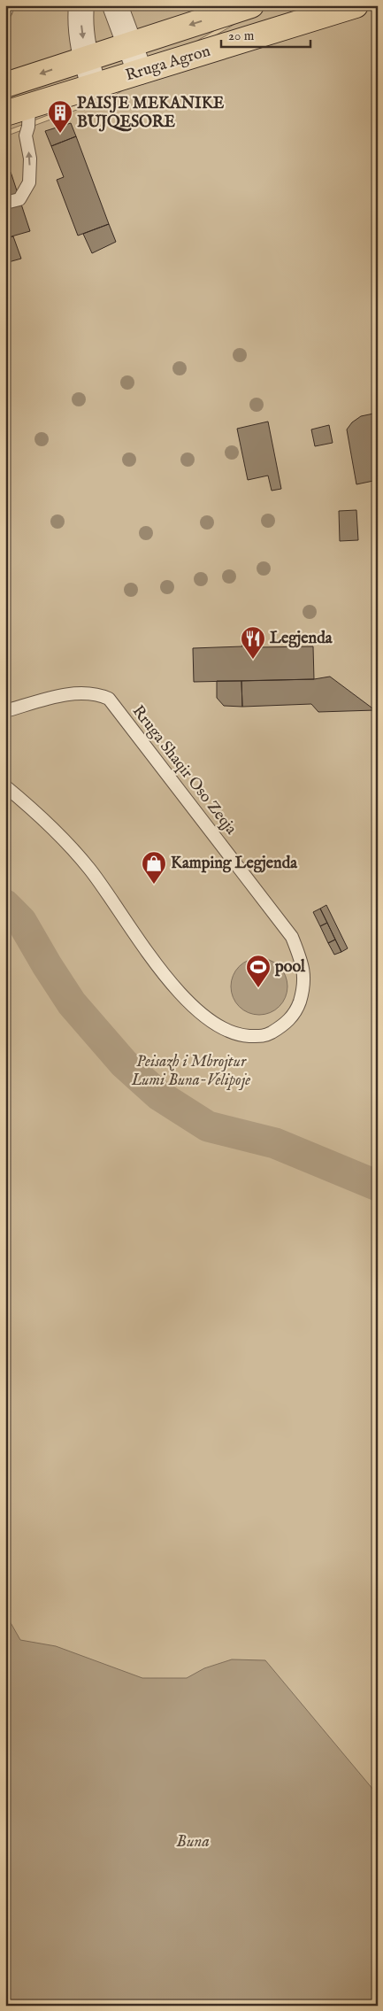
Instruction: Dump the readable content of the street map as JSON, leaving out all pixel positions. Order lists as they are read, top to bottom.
{
  "streets": {
    "main road": ["Rruga Agron"],
    "lane": ["Rruga Shaqir Oso Zeqja"]
  },
  "water": ["Buna"],
  "parks": ["Peisazh i Mbrojtur Lumi Buna-Velipoje"],
  "places": {
    "building": ["PAISJE MEKANIKE BUJQESORE"],
    "restaurant": ["Legjenda"],
    "shop": ["Kamping Legjenda"],
    "sports": ["pool"]
  },
  "scale_bar": "20 m"
}
